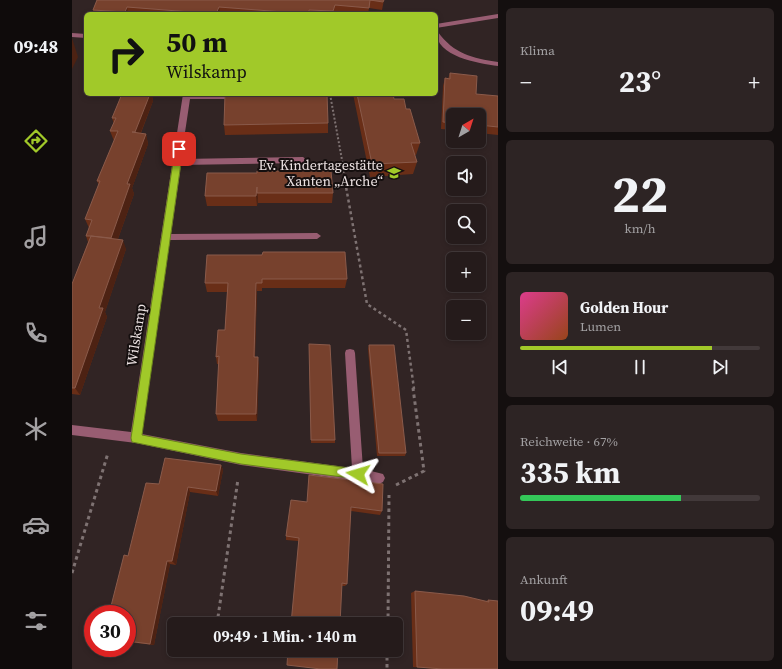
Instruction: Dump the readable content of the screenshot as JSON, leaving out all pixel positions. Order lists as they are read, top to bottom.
{
  "streets": {
    "street": ["Wilskamp"]
  },
  "places": {
    "school or university": ["Ev. Kindertagestätte Xanten „Arche“"]
  },
  "north": "top right",
  "page": {
    "tabs": "09:48",
    "tile": [
      "Klima",
      ["22", "km/h"],
      ["Reichweite · 67%", "335 km"],
      ["Ankunft", "09:49"]
    ],
    "turn": ["50 m", "Wilskamp"],
    "heat": ["−", "23°", "+"],
    "map_buttons": ["+", "−"],
    "song": ["Golden Hour", "Lumen"],
    "limit": "30",
    "trip": "09:49 · 1 Min. · 140 m"
  }
}
